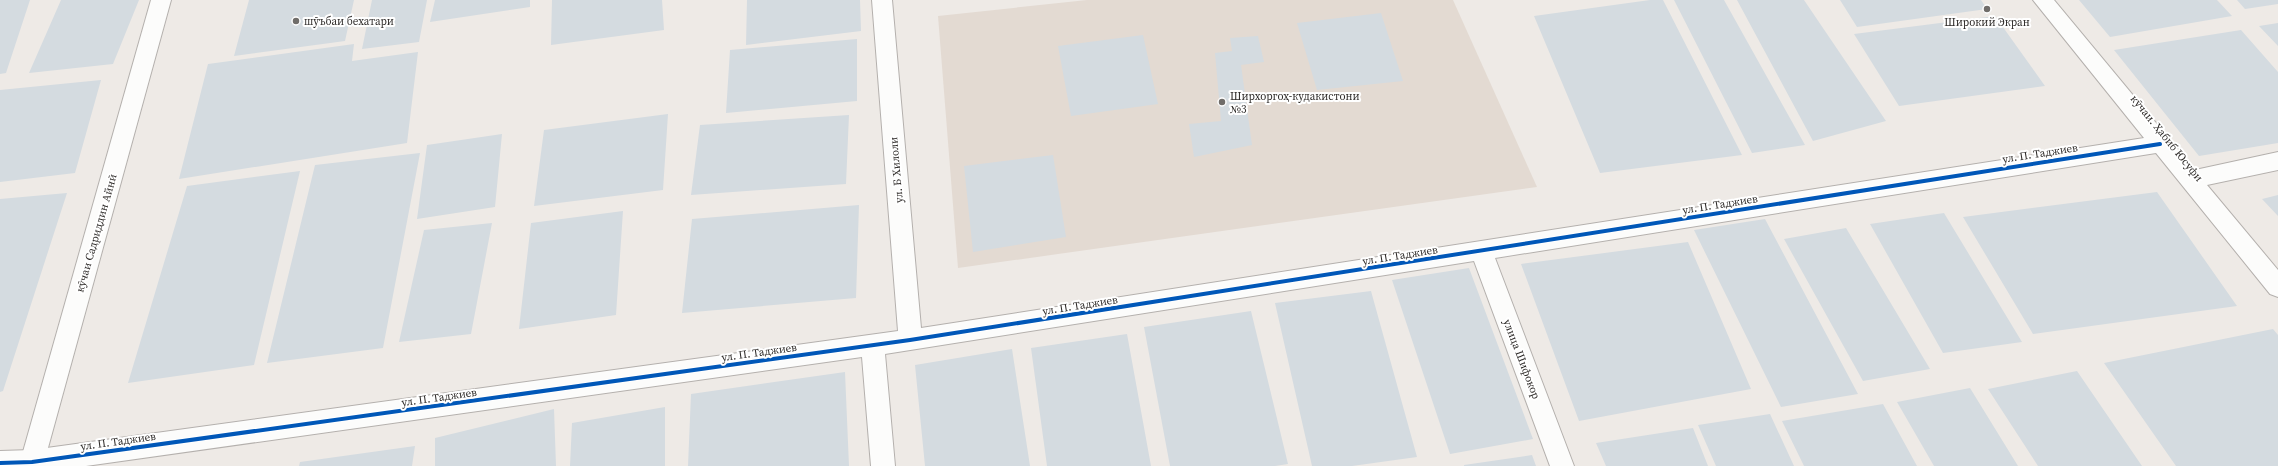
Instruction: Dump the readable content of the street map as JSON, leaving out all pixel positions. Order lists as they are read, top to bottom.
{
  "streets": {
    "street": [
      "кӯчаи. Ҳабиб Юсуфи",
      "ул. П. Таджиев",
      "ул. Б Хилоли",
      "кӯчаи Садриддин Айнӣ",
      "улица Шифокор"
    ]
  },
  "crossings": [
    ["кӯчаи. Ҳабиб Юсуфи", "ул. П. Таджиев"],
    ["ул. П. Таджиев", "ул. Б Хилоли"],
    ["ул. П. Таджиев", "кӯчаи Садриддин Айнӣ"],
    ["ул. П. Таджиев", "улица Шифокор"]
  ],
  "places": ["Широкий Экран", "шӯъбаи бехатари", "Ширхоргоҳ-кудакистони №3"]
}
